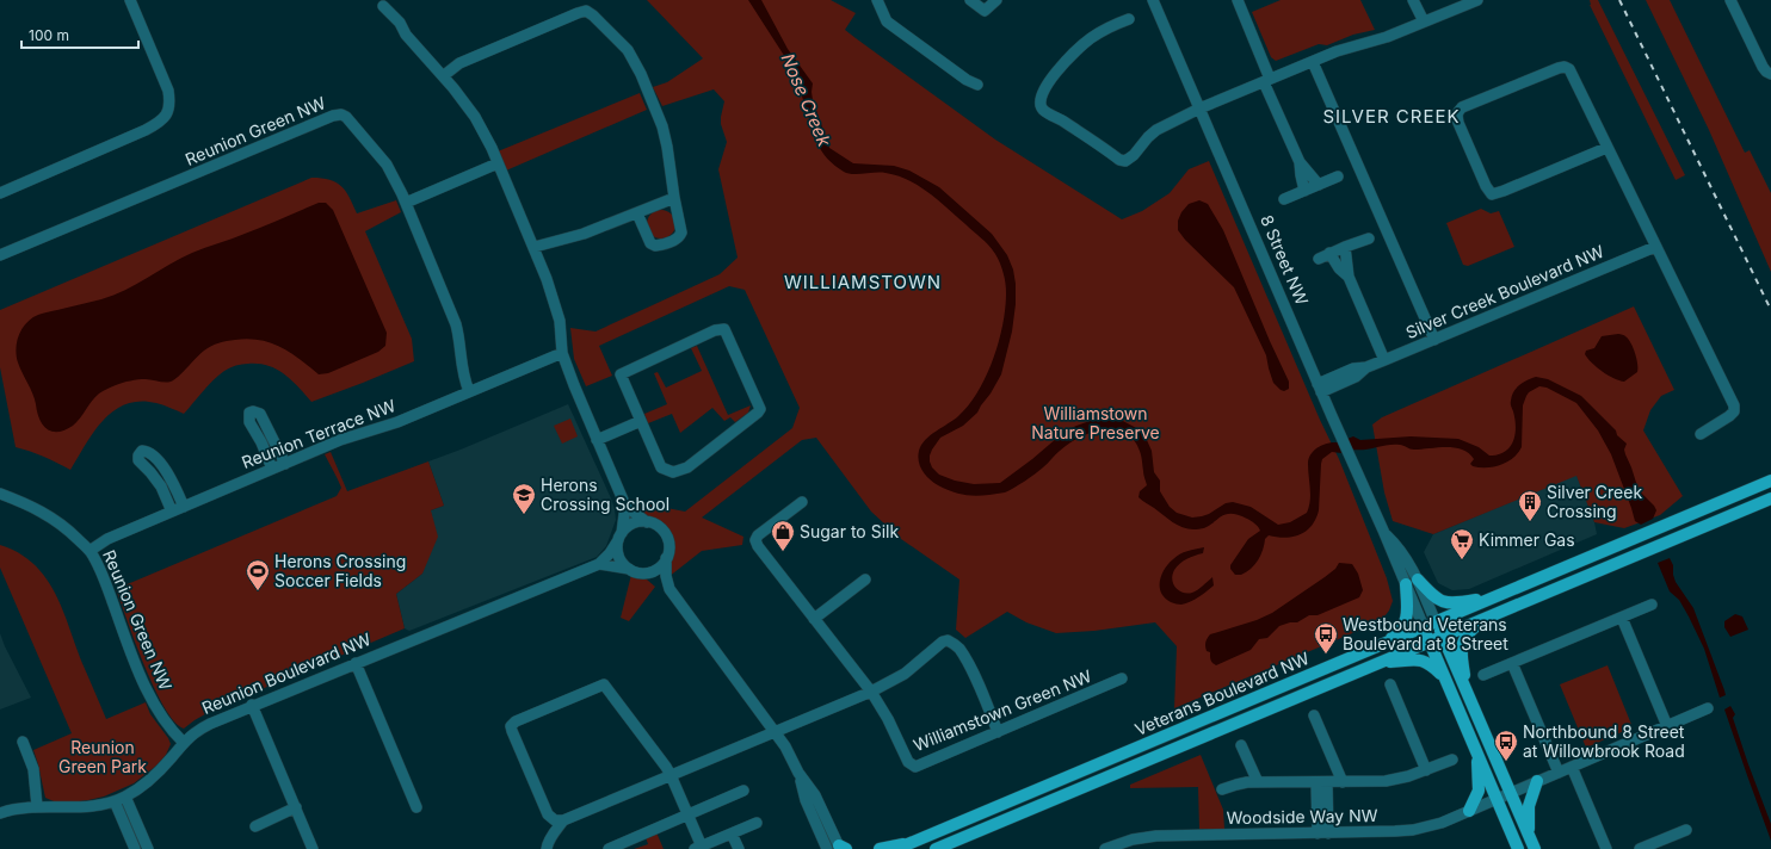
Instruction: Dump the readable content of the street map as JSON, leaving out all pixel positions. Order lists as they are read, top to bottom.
{
  "streets": {
    "main road": ["8 Street NW", "Veterans Boulevard NW"],
    "street": [
      "Reunion Green NW",
      "Silver Creek Boulevard NW",
      "Reunion Terrace NW",
      "Reunion Boulevard NW",
      "Williamstown Green NW",
      "Woodside Way NW"
    ]
  },
  "crossings": [
    ["Reunion Green NW", "Reunion Terrace NW"],
    ["Reunion Green NW", "Reunion Boulevard NW"],
    ["8 Street NW", "Silver Creek Boulevard NW"],
    ["8 Street NW", "Veterans Boulevard NW"],
    ["8 Street NW", "Woodside Way NW"]
  ],
  "districts": ["SILVER CREEK", "WILLIAMSTOWN"],
  "water": ["Nose Creek"],
  "parks": ["Williamstown Nature Preserve", "Reunion Green Park"],
  "places": {
    "school or university": ["Herons Crossing School"],
    "building": ["Silver Creek Crossing"],
    "shop": ["Sugar to Silk"],
    "supermarket": ["Kimmer Gas"],
    "sports": ["Herons Crossing Soccer Fields"],
    "bus stop": ["Westbound Veterans Boulevard at 8 Street", "Northbound 8 Street at Willowbrook Road"]
  },
  "scale_bar": "100 m"
}
